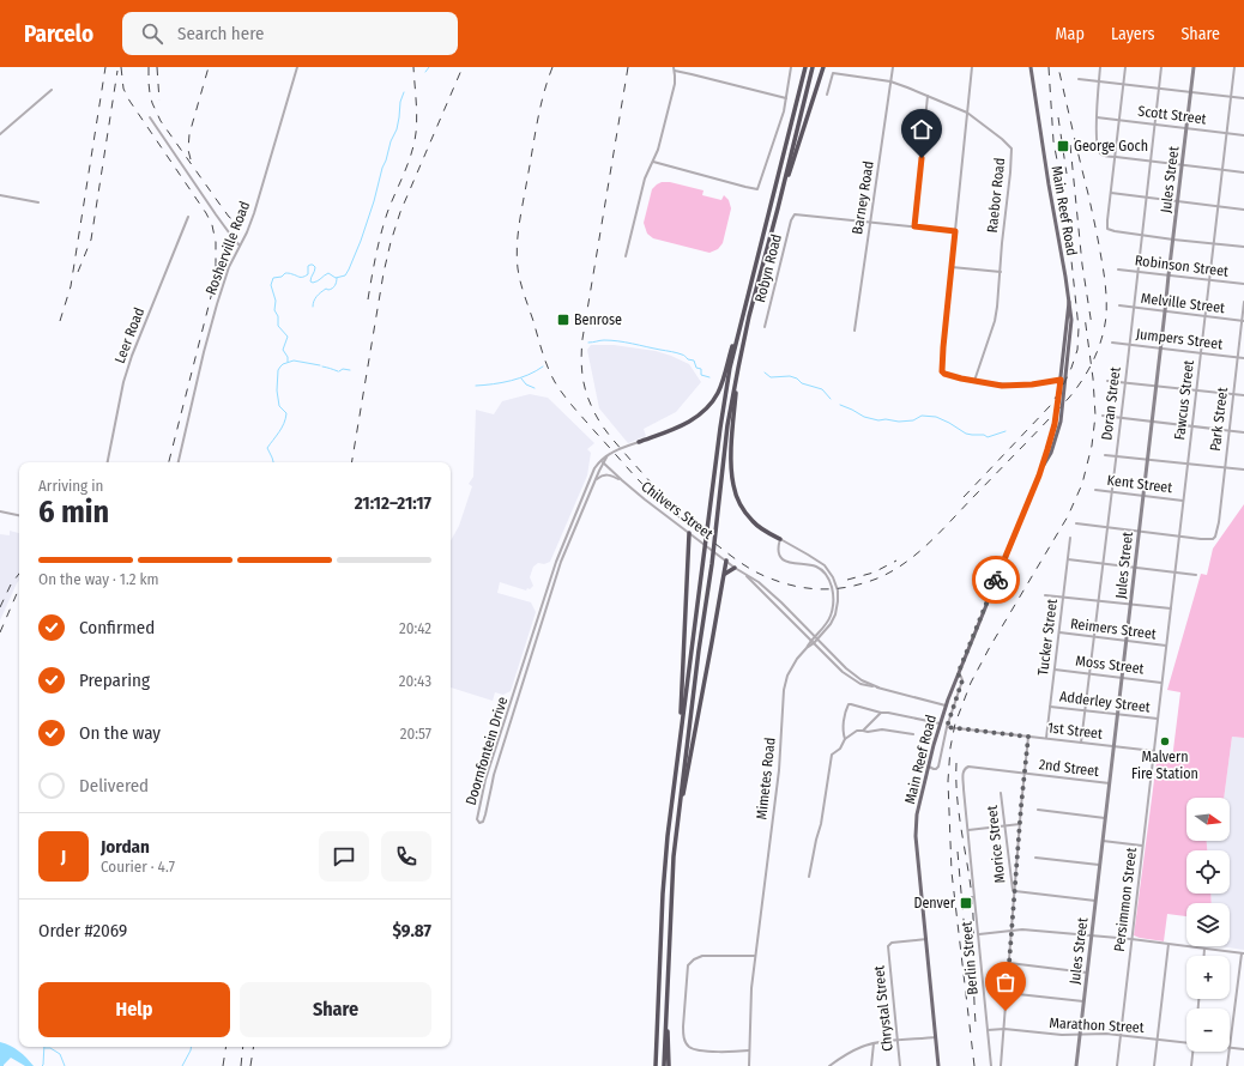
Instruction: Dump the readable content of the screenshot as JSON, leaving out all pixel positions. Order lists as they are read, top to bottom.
{
  "streets": {
    "main road": ["Jules Street", "Main Reef Road"],
    "street": [
      "Scott Street",
      "Raebor Road",
      "Barney Road",
      "Rosherville Road",
      "Robinson Street",
      "Robyn Road",
      "Melville Street",
      "Leer Road",
      "Jumpers Street",
      "Fawcus Street",
      "Doran Street",
      "Park Street",
      "Kent Street",
      "Chilvers Street",
      "Reimers Street",
      "Tucker Street",
      "Moss Street",
      "Adderley Street",
      "1st Street",
      "Doornfontein Drive",
      "2nd Street",
      "Mimetes Road",
      "Morice Street",
      "Persimmon Street",
      "Berlin Street",
      "Chrystal Street",
      "Marathon Street"
    ]
  },
  "crossings": [
    ["Scott Street", "Jules Street"],
    ["Scott Street", "Fawcus Street"],
    ["Scott Street", "Doran Street"],
    ["Jules Street", "Robinson Street"],
    ["Jules Street", "Melville Street"],
    ["Jules Street", "Jumpers Street"],
    ["Jules Street", "Kent Street"],
    ["Jules Street", "Reimers Street"],
    ["Jules Street", "Moss Street"],
    ["Jules Street", "Adderley Street"],
    ["Jules Street", "1st Street"],
    ["Jules Street", "2nd Street"],
    ["Jules Street", "Marathon Street"],
    ["Raebor Road", "Barney Road"],
    ["Barney Road", "Robyn Road"],
    ["Main Reef Road", "Chilvers Street"],
    ["Main Reef Road", "Chrystal Street"],
    ["Robinson Street", "Fawcus Street"],
    ["Robinson Street", "Doran Street"],
    ["Melville Street", "Fawcus Street"],
    ["Melville Street", "Doran Street"],
    ["Melville Street", "Park Street"],
    ["Jumpers Street", "Fawcus Street"],
    ["Jumpers Street", "Doran Street"],
    ["Jumpers Street", "Park Street"],
    ["Fawcus Street", "Park Street"],
    ["Fawcus Street", "Kent Street"],
    ["Fawcus Street", "Reimers Street"],
    ["Fawcus Street", "Moss Street"],
    ["Fawcus Street", "Adderley Street"],
    ["Fawcus Street", "Persimmon Street"],
    ["Doran Street", "Kent Street"],
    ["Doran Street", "Reimers Street"],
    ["Doran Street", "Moss Street"],
    ["Doran Street", "Adderley Street"],
    ["Doran Street", "1st Street"],
    ["Chilvers Street", "Doornfontein Drive"],
    ["Chilvers Street", "Mimetes Road"],
    ["Reimers Street", "Tucker Street"],
    ["Tucker Street", "Moss Street"],
    ["Tucker Street", "Adderley Street"],
    ["Tucker Street", "1st Street"],
    ["1st Street", "Persimmon Street"],
    ["2nd Street", "Berlin Street"],
    ["Persimmon Street", "Marathon Street"],
    ["Berlin Street", "Marathon Street"]
  ],
  "places": {
    "transit": ["George Goch", "Benrose", "Denver"],
    "other": ["Malvern Fire Station"]
  },
  "north": "right",
  "page": {
    "header": "Parcelo",
    "search": "Search here",
    "nav": ["Map", "Layers", "Share"],
    "heading": ["6 min", "Arriving in", "21:12–21:17"],
    "panel": [
      "Jordan",
      "Courier · 4.7",
      "Order #2069",
      "$9.87"
    ],
    "bar": "On the way · 1.2 km",
    "list": [
      ["Confirmed", "20:42"],
      ["Preparing", "20:43"],
      ["On the way", "20:57"],
      "Delivered"
    ],
    "map_buttons": ["+", "−"],
    "round": "J",
    "buttons": ["Help", "Share"]
  }
}
